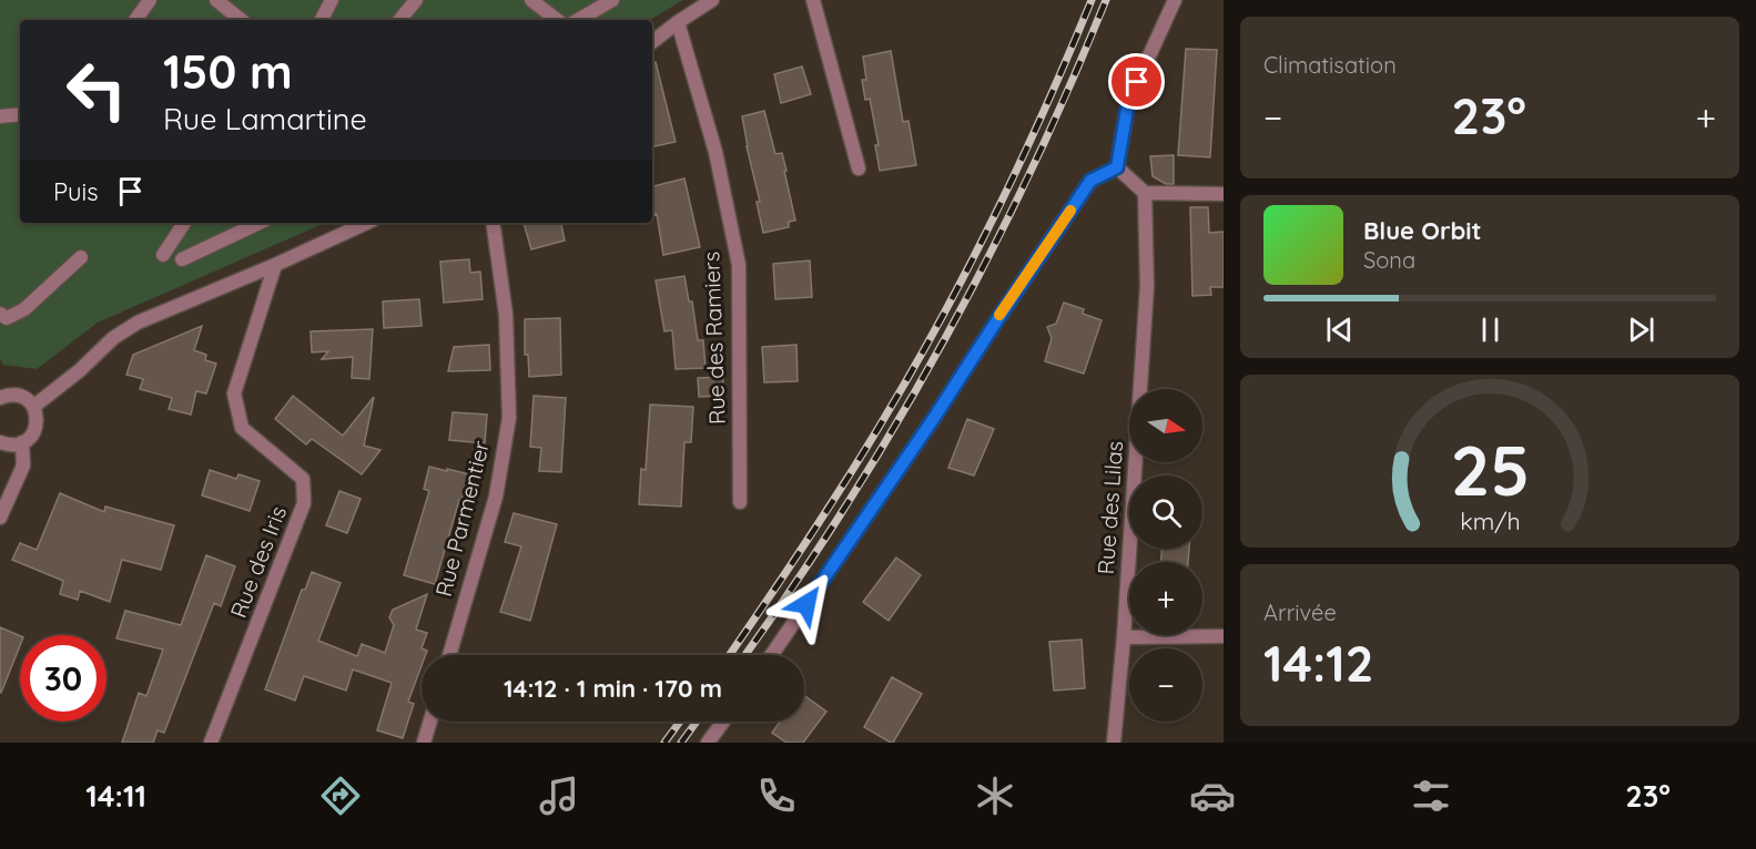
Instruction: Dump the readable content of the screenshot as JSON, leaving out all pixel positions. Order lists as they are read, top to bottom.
{
  "streets": {
    "street": [
      "Rue des Ramiers",
      "Rue des Lilas",
      "Rue Parmentier",
      "Rue des Iris"
    ]
  },
  "north": "right",
  "page": {
    "tile": [
      "Climatisation",
      ["Arrivée", "14:12"]
    ],
    "turn": ["150 m", "Rue Lamartine"],
    "heat": ["−", "23°", "+"],
    "then": "Puis",
    "song": ["Blue Orbit", "Sona"],
    "map_buttons": ["+", "−"],
    "limit": "30",
    "trip": "14:12 · 1 min · 170 m",
    "tabs": ["14:11", "23°"],
    "gauge": ["25", "km/h"]
  }
}
